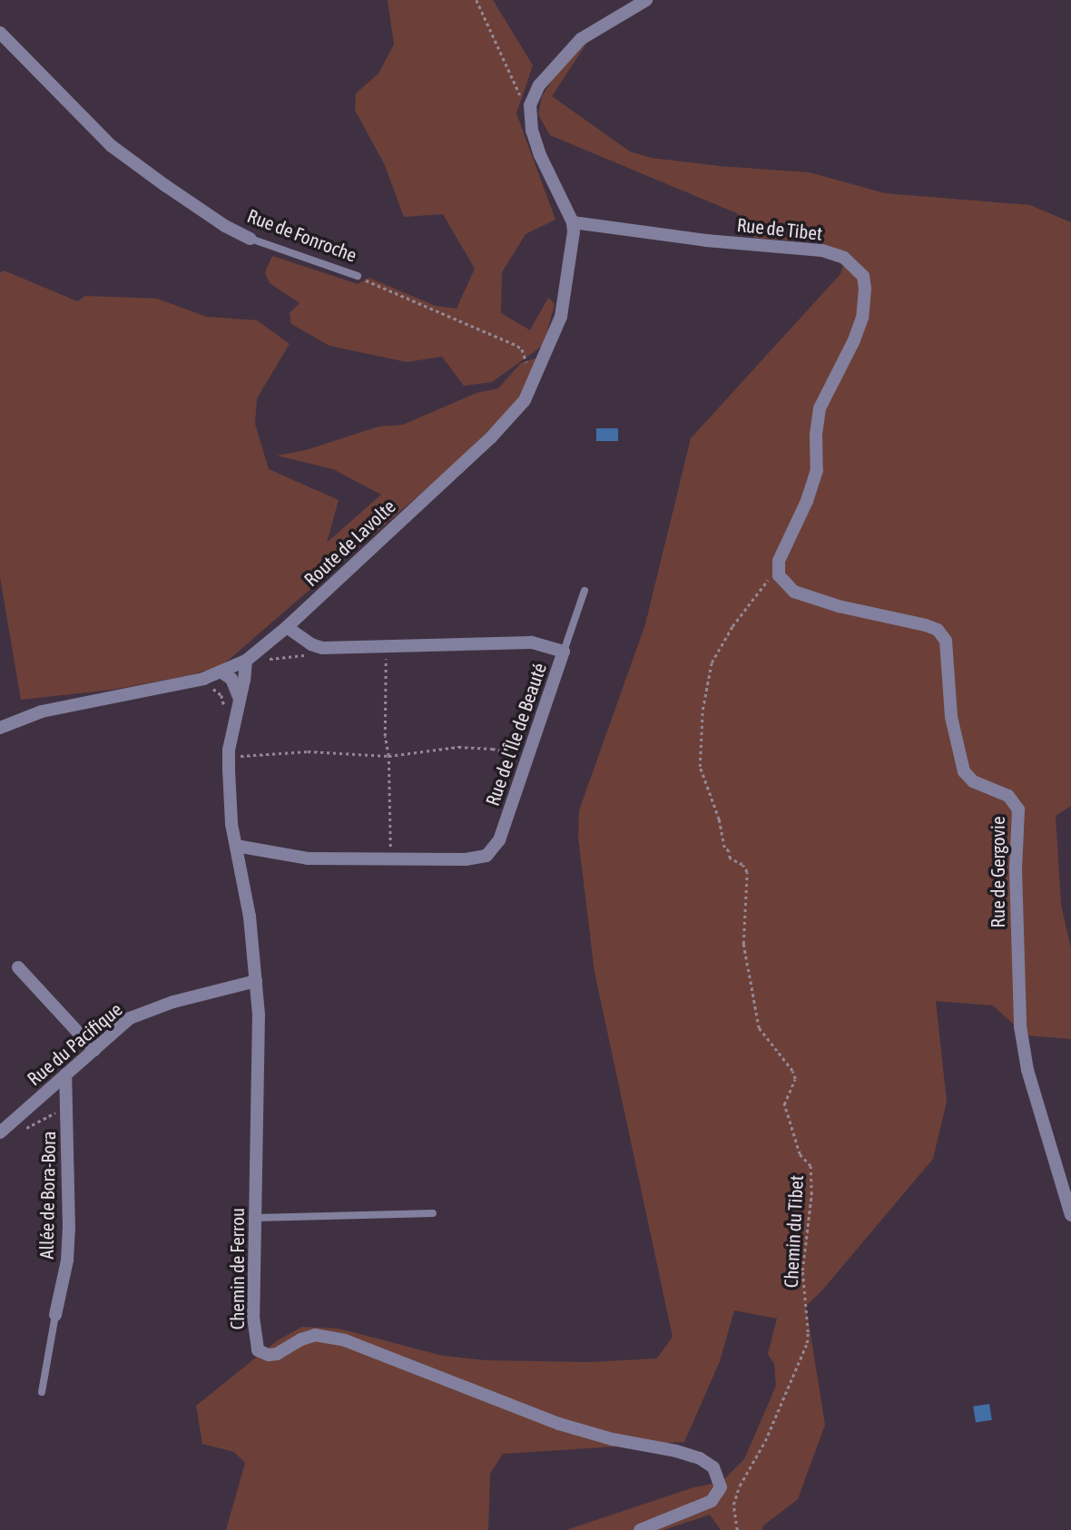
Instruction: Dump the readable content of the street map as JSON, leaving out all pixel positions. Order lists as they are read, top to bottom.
{
  "streets": {
    "street": [
      "Rue de Tibet",
      "Rue de Fonroche",
      "Route de Lavolte",
      "Rue de l'Île de Beauté",
      "Rue de Gergovie",
      "Rue du Pacifique",
      "Allée de Bora-Bora",
      "Chemin de Ferrou"
    ],
    "path": ["Chemin du Tibet"]
  },
  "crossings": [
    ["Rue de Tibet", "Route de Lavolte"],
    ["Rue de Tibet", "Rue de Gergovie"],
    ["Rue de Tibet", "Chemin du Tibet"],
    ["Route de Lavolte", "Rue de l'Île de Beauté"],
    ["Route de Lavolte", "Chemin de Ferrou"],
    ["Rue de l'Île de Beauté", "Chemin de Ferrou"],
    ["Rue de Gergovie", "Chemin du Tibet"],
    ["Rue du Pacifique", "Allée de Bora-Bora"],
    ["Rue du Pacifique", "Chemin de Ferrou"]
  ]
}
